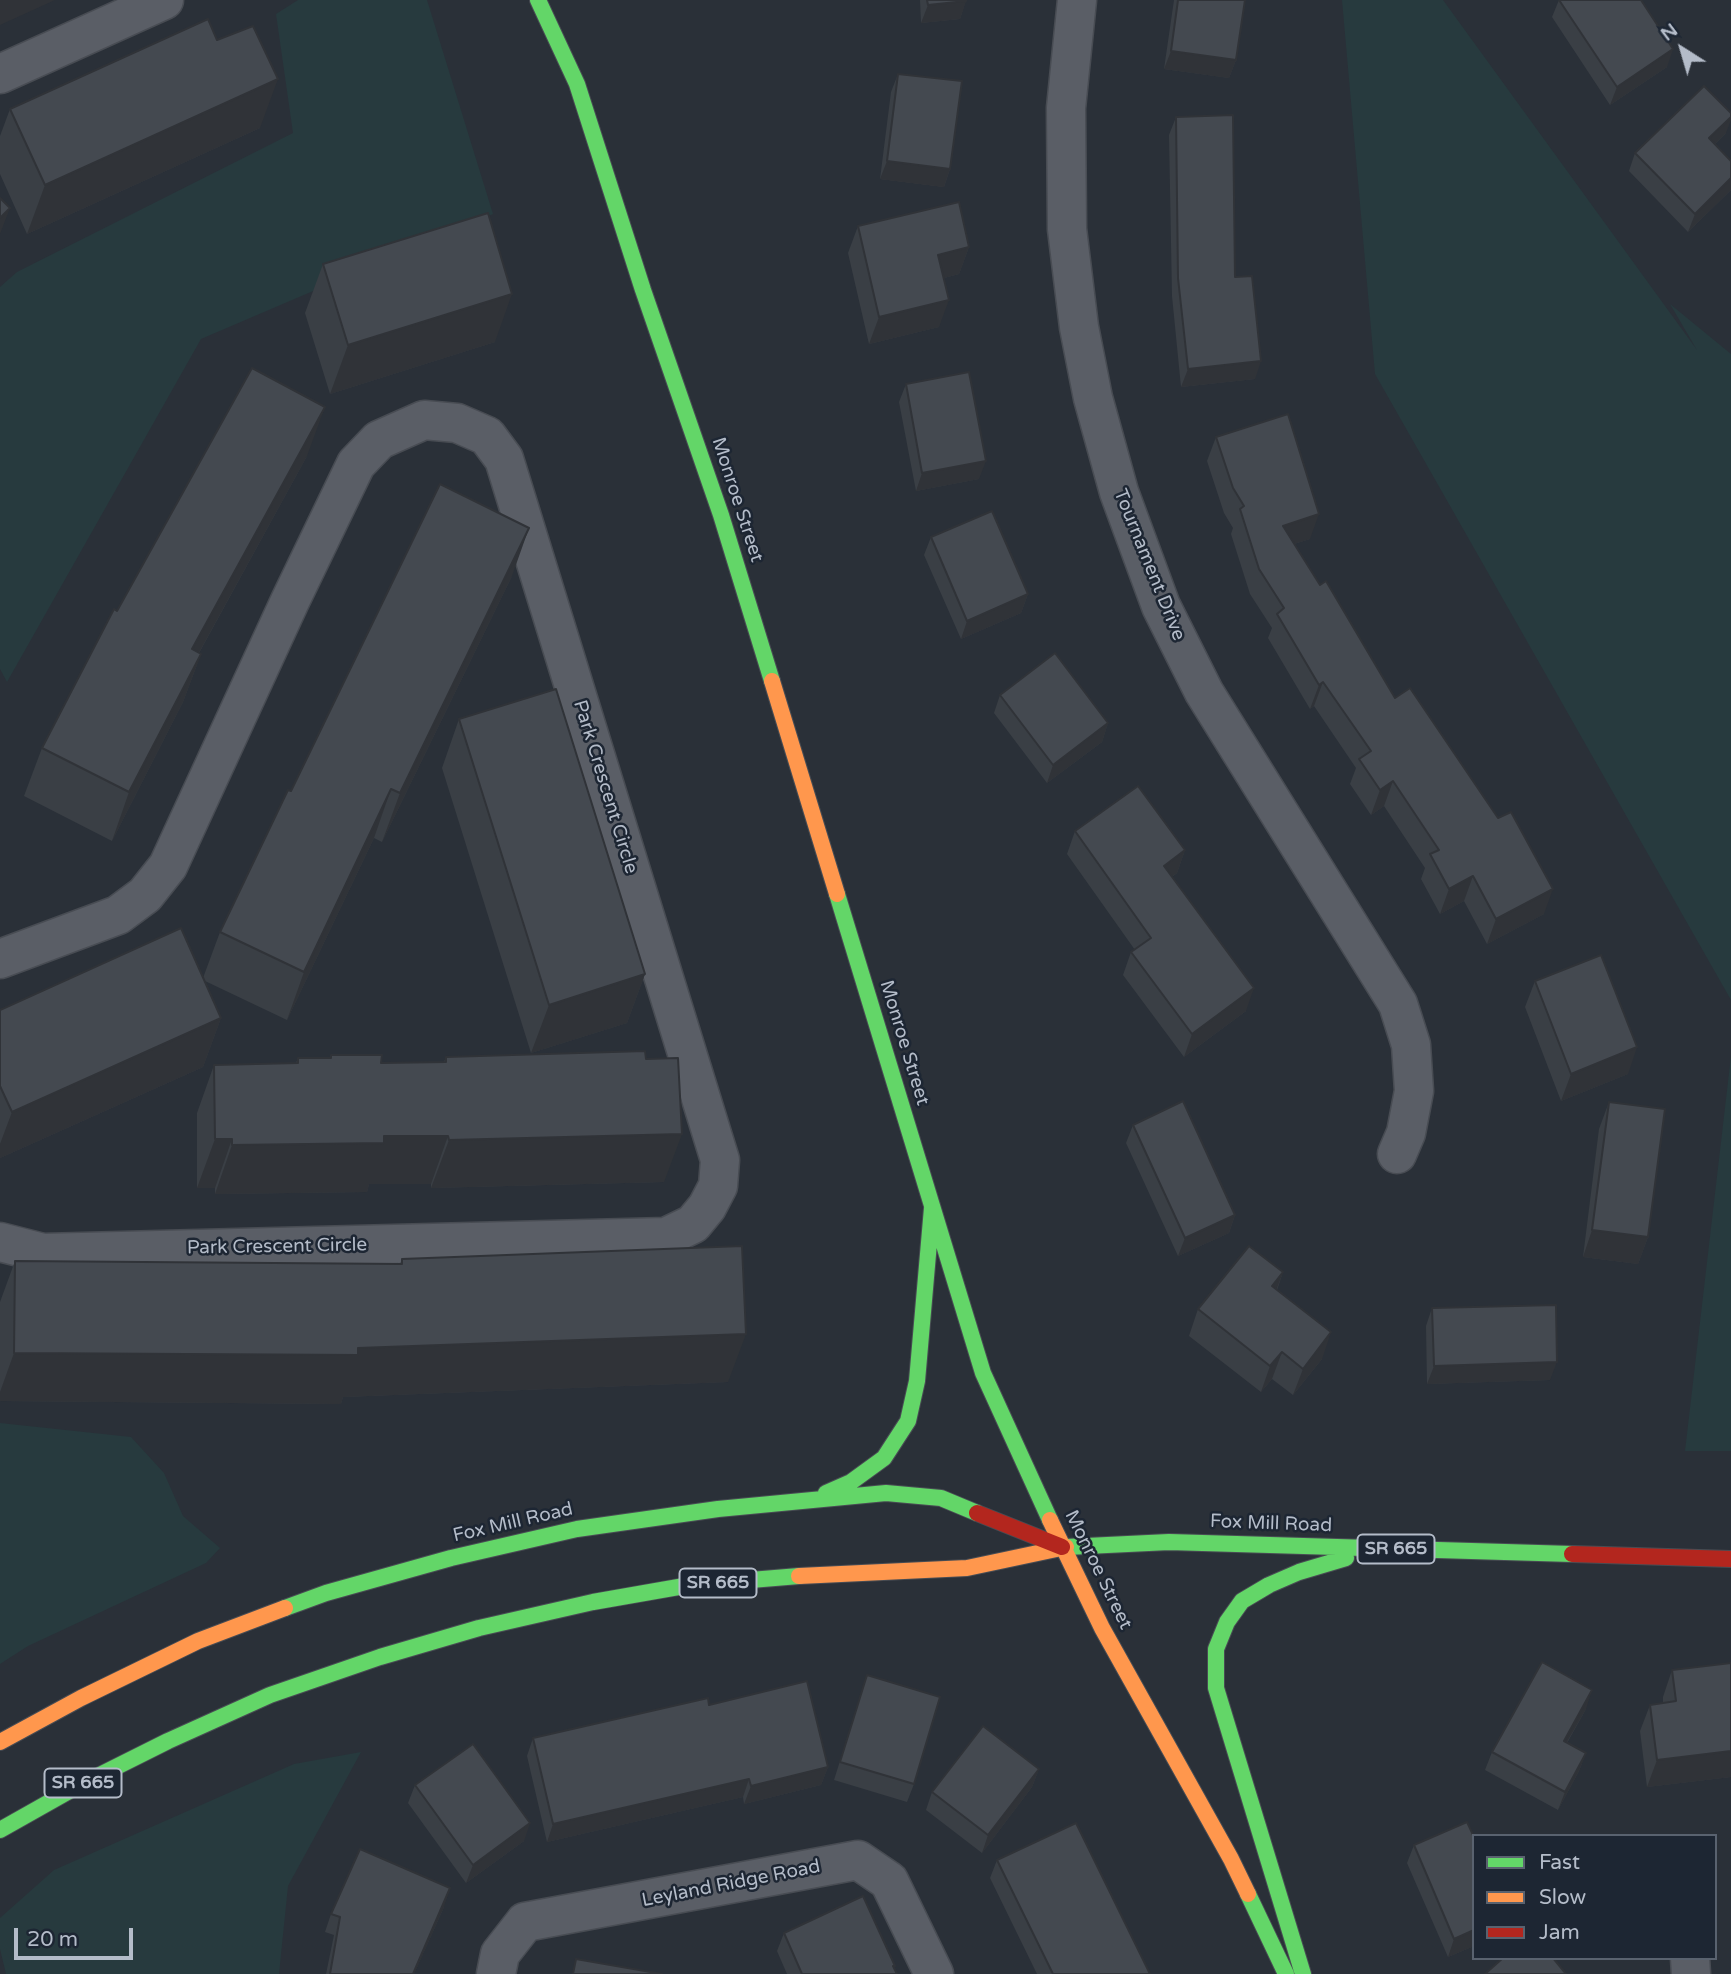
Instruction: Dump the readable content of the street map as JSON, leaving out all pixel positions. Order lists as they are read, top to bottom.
{
  "streets": {
    "main road": ["Monroe Street", "Fox Mill Road", "SR 665"],
    "street": ["Tournament Drive", "Park Crescent Circle", "Leyland Ridge Road"]
  },
  "crossings": [
    ["Monroe Street", "Fox Mill Road"]
  ],
  "legend": ["Fast", "Slow", "Jam"],
  "scale_bar": "20 m",
  "north": "top left"
}
